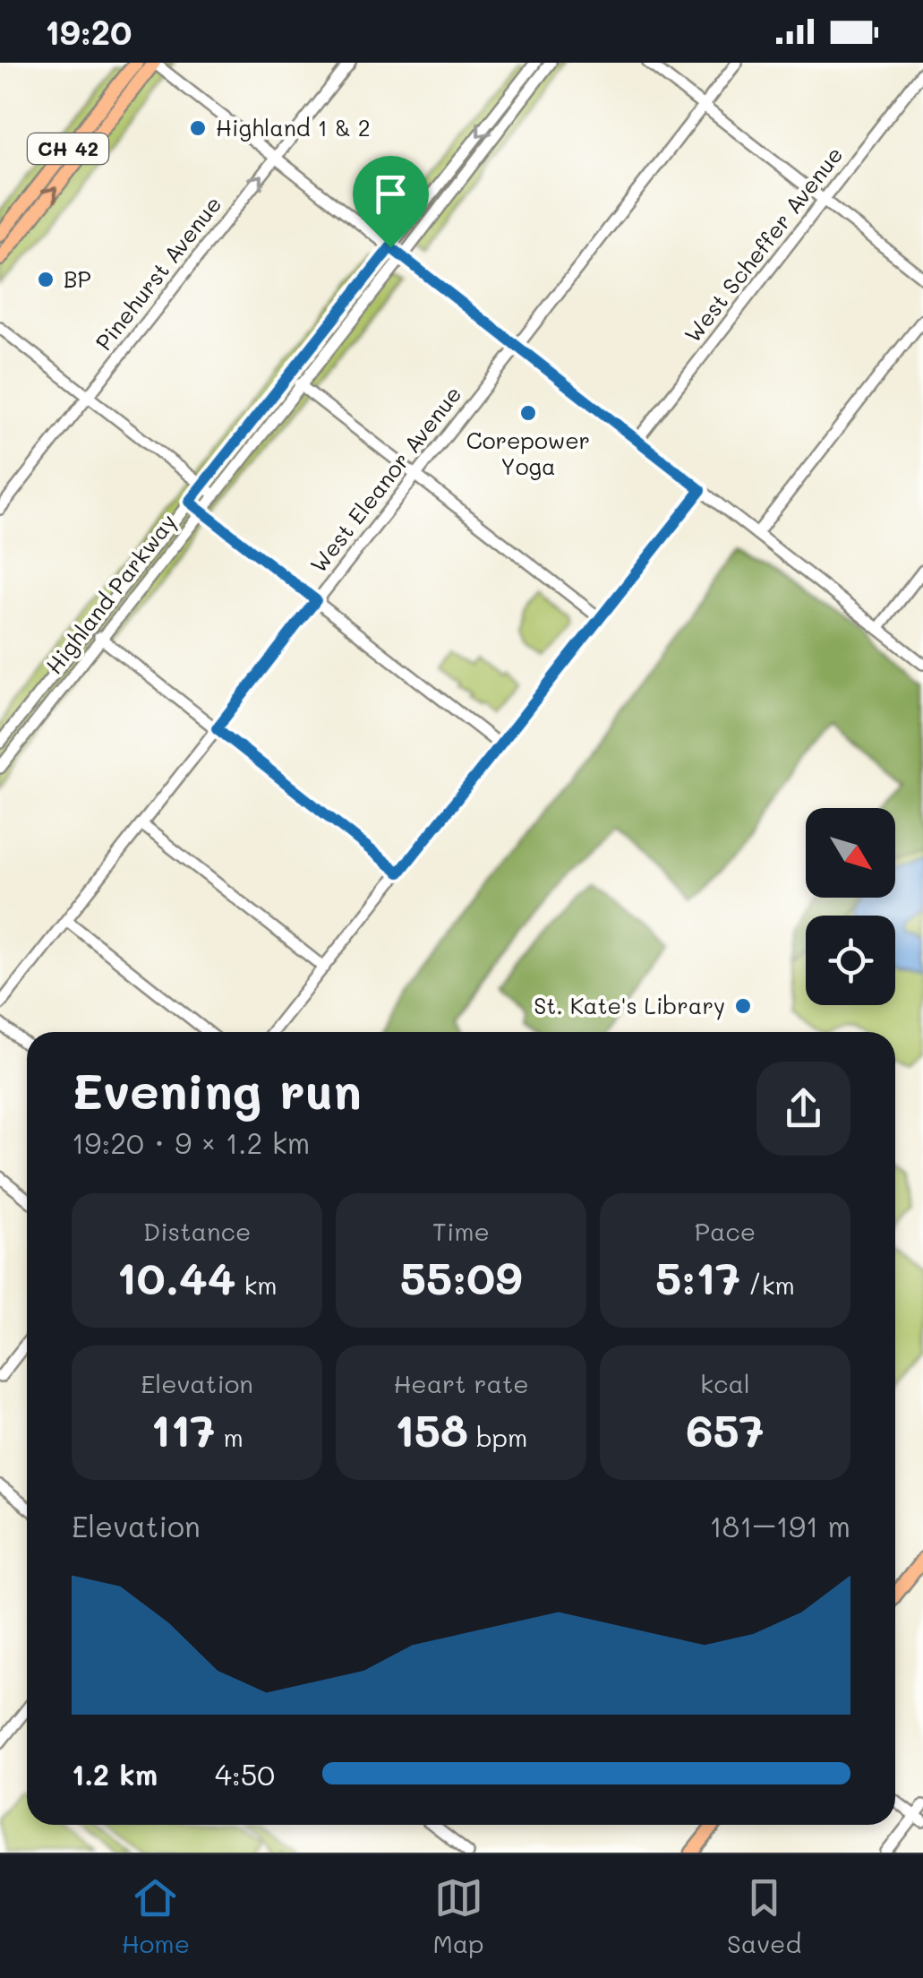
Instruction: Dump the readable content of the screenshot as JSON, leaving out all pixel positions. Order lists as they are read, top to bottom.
{
  "streets": {
    "main road": ["CH 42"],
    "street": [
      "West Scheffer Avenue",
      "Pinehurst Avenue",
      "West Eleanor Avenue",
      "Highland Parkway"
    ]
  },
  "one_way": ["Pinehurst Avenue"],
  "places": [
    "Highland 1 & 2",
    "BP",
    "Corepower Yoga",
    "St. Kate's Library"
  ],
  "north": "bottom right",
  "page": {
    "status": "19:20",
    "heading": ["Evening run", "19:20 · 9 × 1.2 km"],
    "stats": [
      ["Distance", "10.44 km"],
      ["Time", "55:09"],
      ["Pace", "5:17 /km"],
      ["Elevation", "117 m"],
      ["Heart rate", "158 bpm"],
      ["kcal", "657"]
    ],
    "chart": ["Elevation", "181–191 m"],
    "list": [
      {
        "name": "1.2 km",
        "note": "4:50"
      }
    ],
    "tabs": ["Home", "Map", "Saved"]
  }
}
